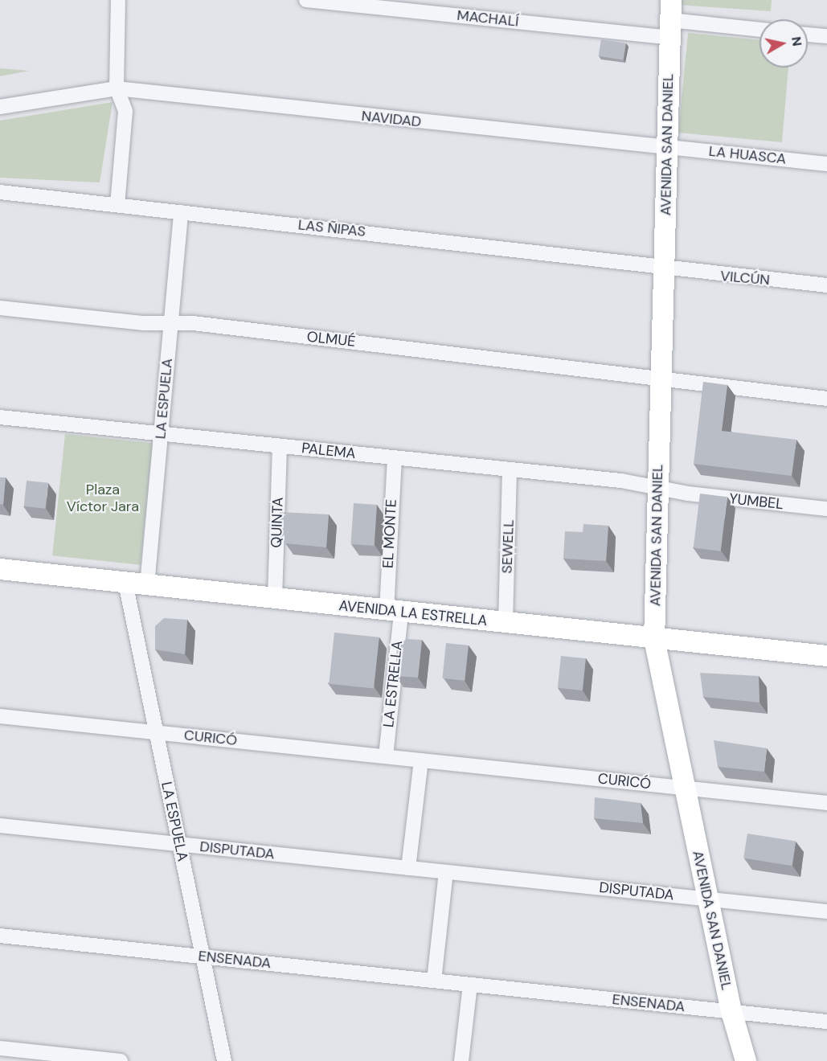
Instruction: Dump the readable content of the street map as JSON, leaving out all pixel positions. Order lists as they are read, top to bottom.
{
  "streets": {
    "street": [
      "MACHALÍ",
      "NAVIDAD",
      "AVENIDA SAN DANIEL",
      "LA HUASCA",
      "LAS ÑIPAS",
      "VILCÚN",
      "OLMUÉ",
      "LA ESPUELA",
      "PALEMA",
      "YUMBEL",
      "QUINTA",
      "EL MONTE",
      "SEWELL",
      "AVENIDA LA ESTRELLA",
      "LA ESTRELLA",
      "CURICÓ",
      "DISPUTADA",
      "ENSENADA"
    ]
  },
  "crossings": [
    ["MACHALÍ", "AVENIDA SAN DANIEL"],
    ["NAVIDAD", "AVENIDA SAN DANIEL"],
    ["NAVIDAD", "LA HUASCA"],
    ["AVENIDA SAN DANIEL", "LA HUASCA"],
    ["AVENIDA SAN DANIEL", "LAS ÑIPAS"],
    ["AVENIDA SAN DANIEL", "VILCÚN"],
    ["AVENIDA SAN DANIEL", "OLMUÉ"],
    ["AVENIDA SAN DANIEL", "PALEMA"],
    ["AVENIDA SAN DANIEL", "YUMBEL"],
    ["AVENIDA SAN DANIEL", "AVENIDA LA ESTRELLA"],
    ["AVENIDA SAN DANIEL", "CURICÓ"],
    ["AVENIDA SAN DANIEL", "DISPUTADA"],
    ["AVENIDA SAN DANIEL", "ENSENADA"],
    ["LAS ÑIPAS", "VILCÚN"],
    ["LAS ÑIPAS", "LA ESPUELA"],
    ["OLMUÉ", "LA ESPUELA"],
    ["LA ESPUELA", "PALEMA"],
    ["LA ESPUELA", "AVENIDA LA ESTRELLA"],
    ["LA ESPUELA", "CURICÓ"],
    ["LA ESPUELA", "DISPUTADA"],
    ["LA ESPUELA", "ENSENADA"],
    ["PALEMA", "YUMBEL"],
    ["PALEMA", "QUINTA"],
    ["PALEMA", "EL MONTE"],
    ["PALEMA", "SEWELL"],
    ["QUINTA", "AVENIDA LA ESTRELLA"],
    ["EL MONTE", "AVENIDA LA ESTRELLA"],
    ["EL MONTE", "LA ESTRELLA"],
    ["SEWELL", "AVENIDA LA ESTRELLA"],
    ["AVENIDA LA ESTRELLA", "LA ESTRELLA"],
    ["LA ESTRELLA", "CURICÓ"]
  ],
  "parks": ["Plaza Víctor Jara"],
  "north": "right"
}
